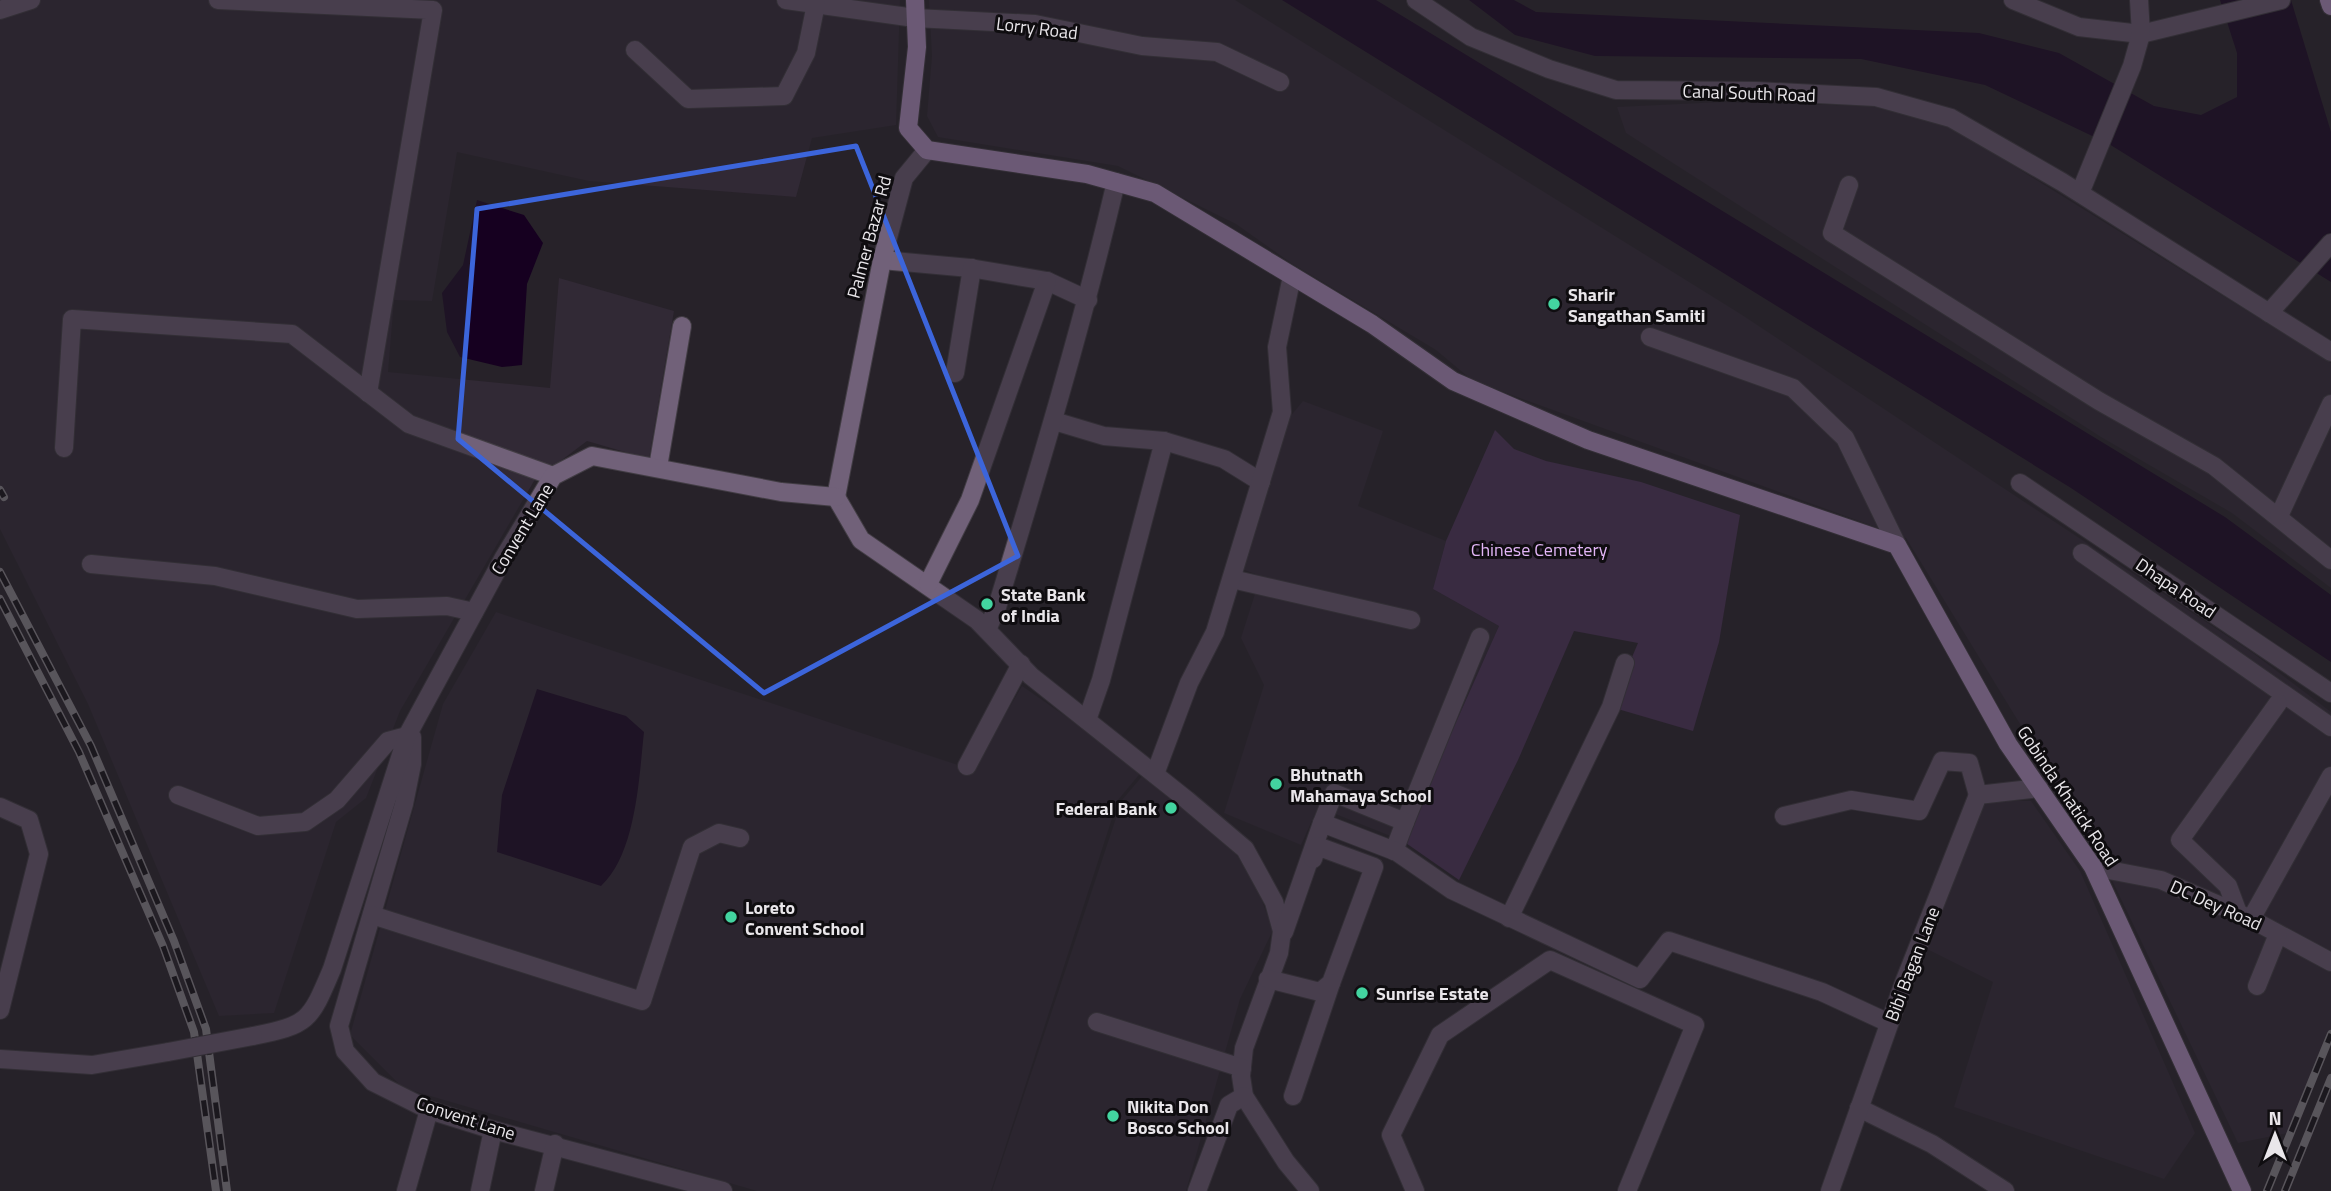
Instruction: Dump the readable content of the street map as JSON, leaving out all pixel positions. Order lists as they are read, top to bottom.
{
  "streets": {
    "main road": ["Gobinda Khatick Road"],
    "street": [
      "Lorry Road",
      "Canal South Road",
      "Palmer Bazar Rd",
      "Convent Lane",
      "Dhapa Road",
      "DC Dey Road",
      "Bibi Bagan Lane"
    ]
  },
  "crossings": [
    ["Palmer Bazar Rd", "Convent Lane"],
    ["Gobinda Khatick Road", "DC Dey Road"]
  ],
  "parks": ["Chinese Cemetery"],
  "places": [
    "Sharir Sangathan Samiti",
    "State Bank of India",
    "Bhutnath Mahamaya School",
    "Federal Bank",
    "Loreto Convent School",
    "Sunrise Estate",
    "Nikita Don Bosco School"
  ],
  "north": "top"
}
